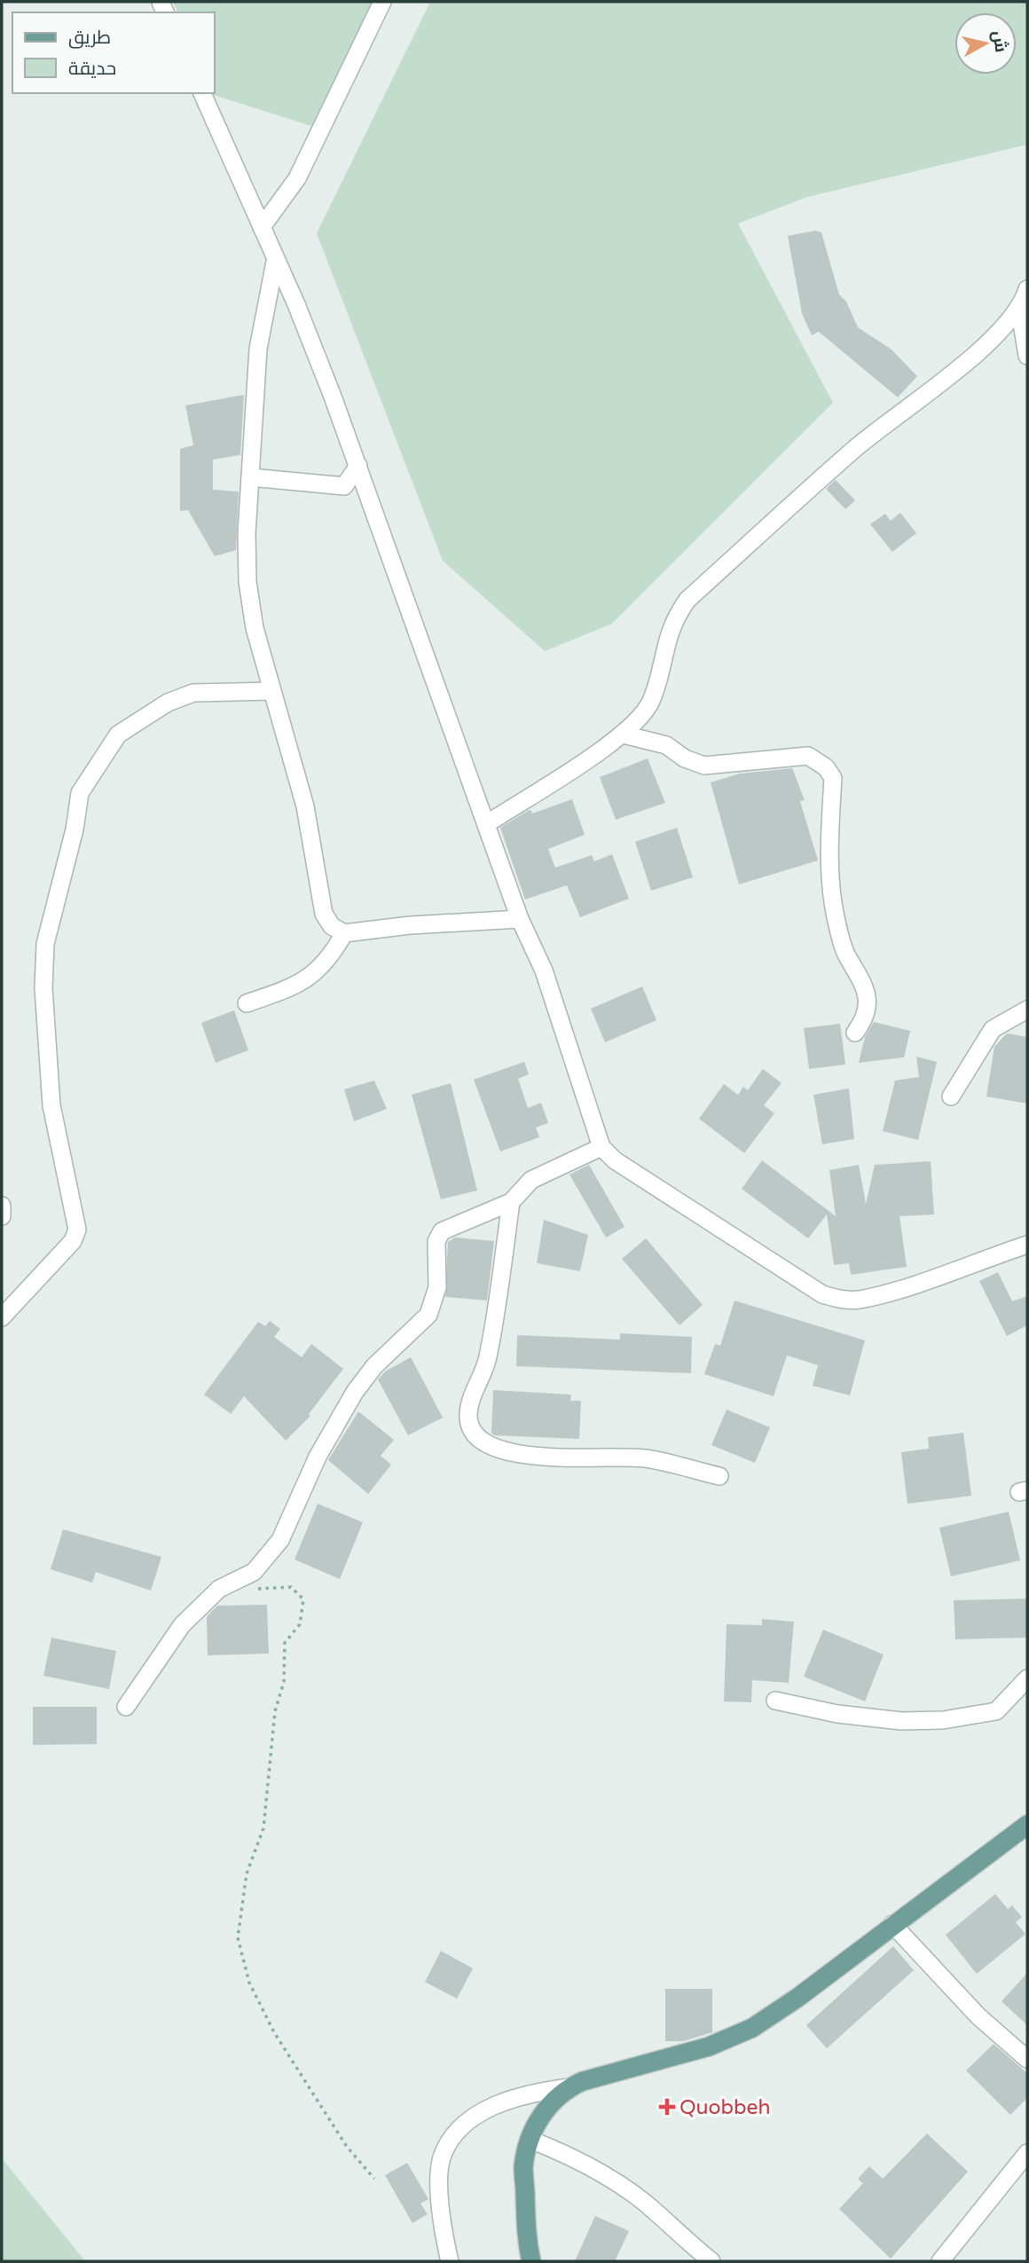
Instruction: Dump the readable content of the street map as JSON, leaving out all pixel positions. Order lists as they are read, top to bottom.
{
  "places": {
    "health": ["Quobbeh"]
  },
  "legend": ["طريق", "حديقة"],
  "north": "right"
}
